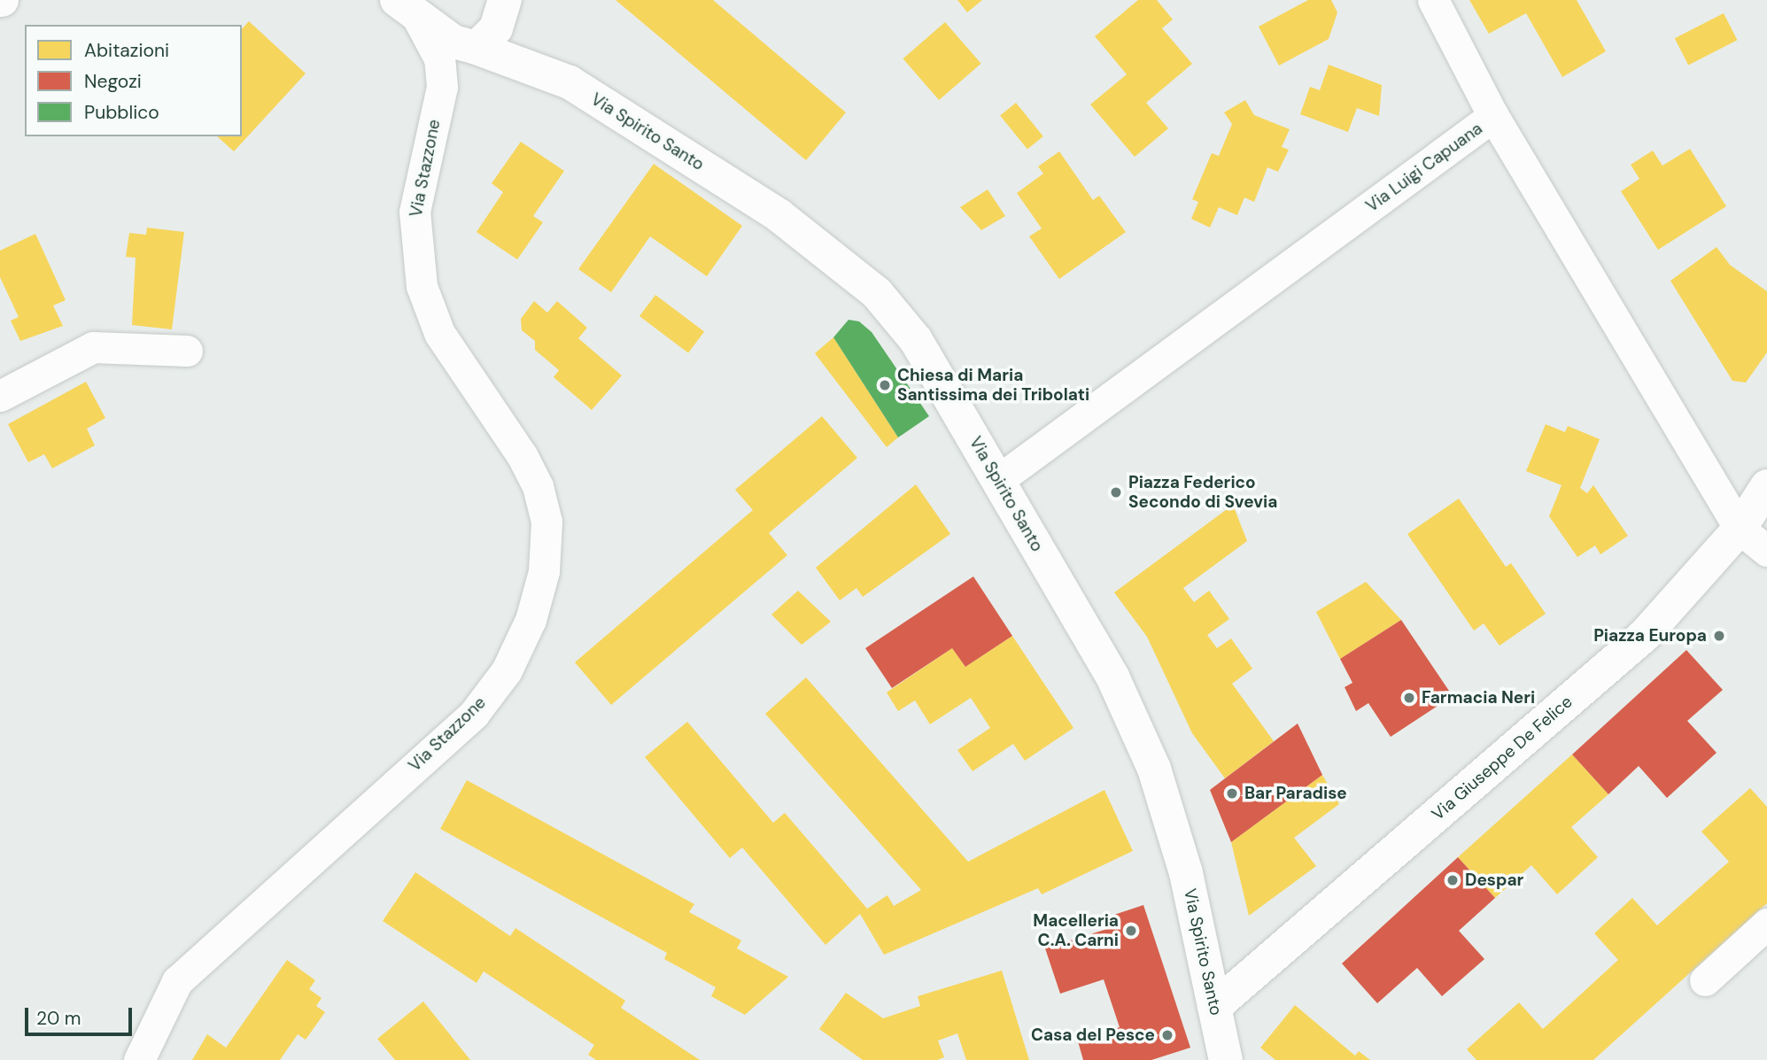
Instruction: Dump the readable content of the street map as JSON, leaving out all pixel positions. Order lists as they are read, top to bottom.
{
  "streets": {
    "street": [
      "Via Spirito Santo",
      "Via Luigi Capuana",
      "Via Stazzone",
      "Via Giuseppe De Felice"
    ]
  },
  "crossings": [
    ["Via Spirito Santo", "Via Luigi Capuana"],
    ["Via Spirito Santo", "Via Giuseppe De Felice"],
    ["Via Luigi Capuana", "Via Giuseppe De Felice"]
  ],
  "places": [
    "Chiesa di Maria Santissima dei Tribolati",
    "Piazza Federico Secondo di Svevia",
    "Piazza Europa",
    "Farmacia Neri",
    "Bar Paradise",
    "Despar",
    "Macelleria C.A. Carni",
    "Casa del Pesce"
  ],
  "legend": ["Abitazioni", "Negozi", "Pubblico"],
  "scale_bar": "20 m"
}
